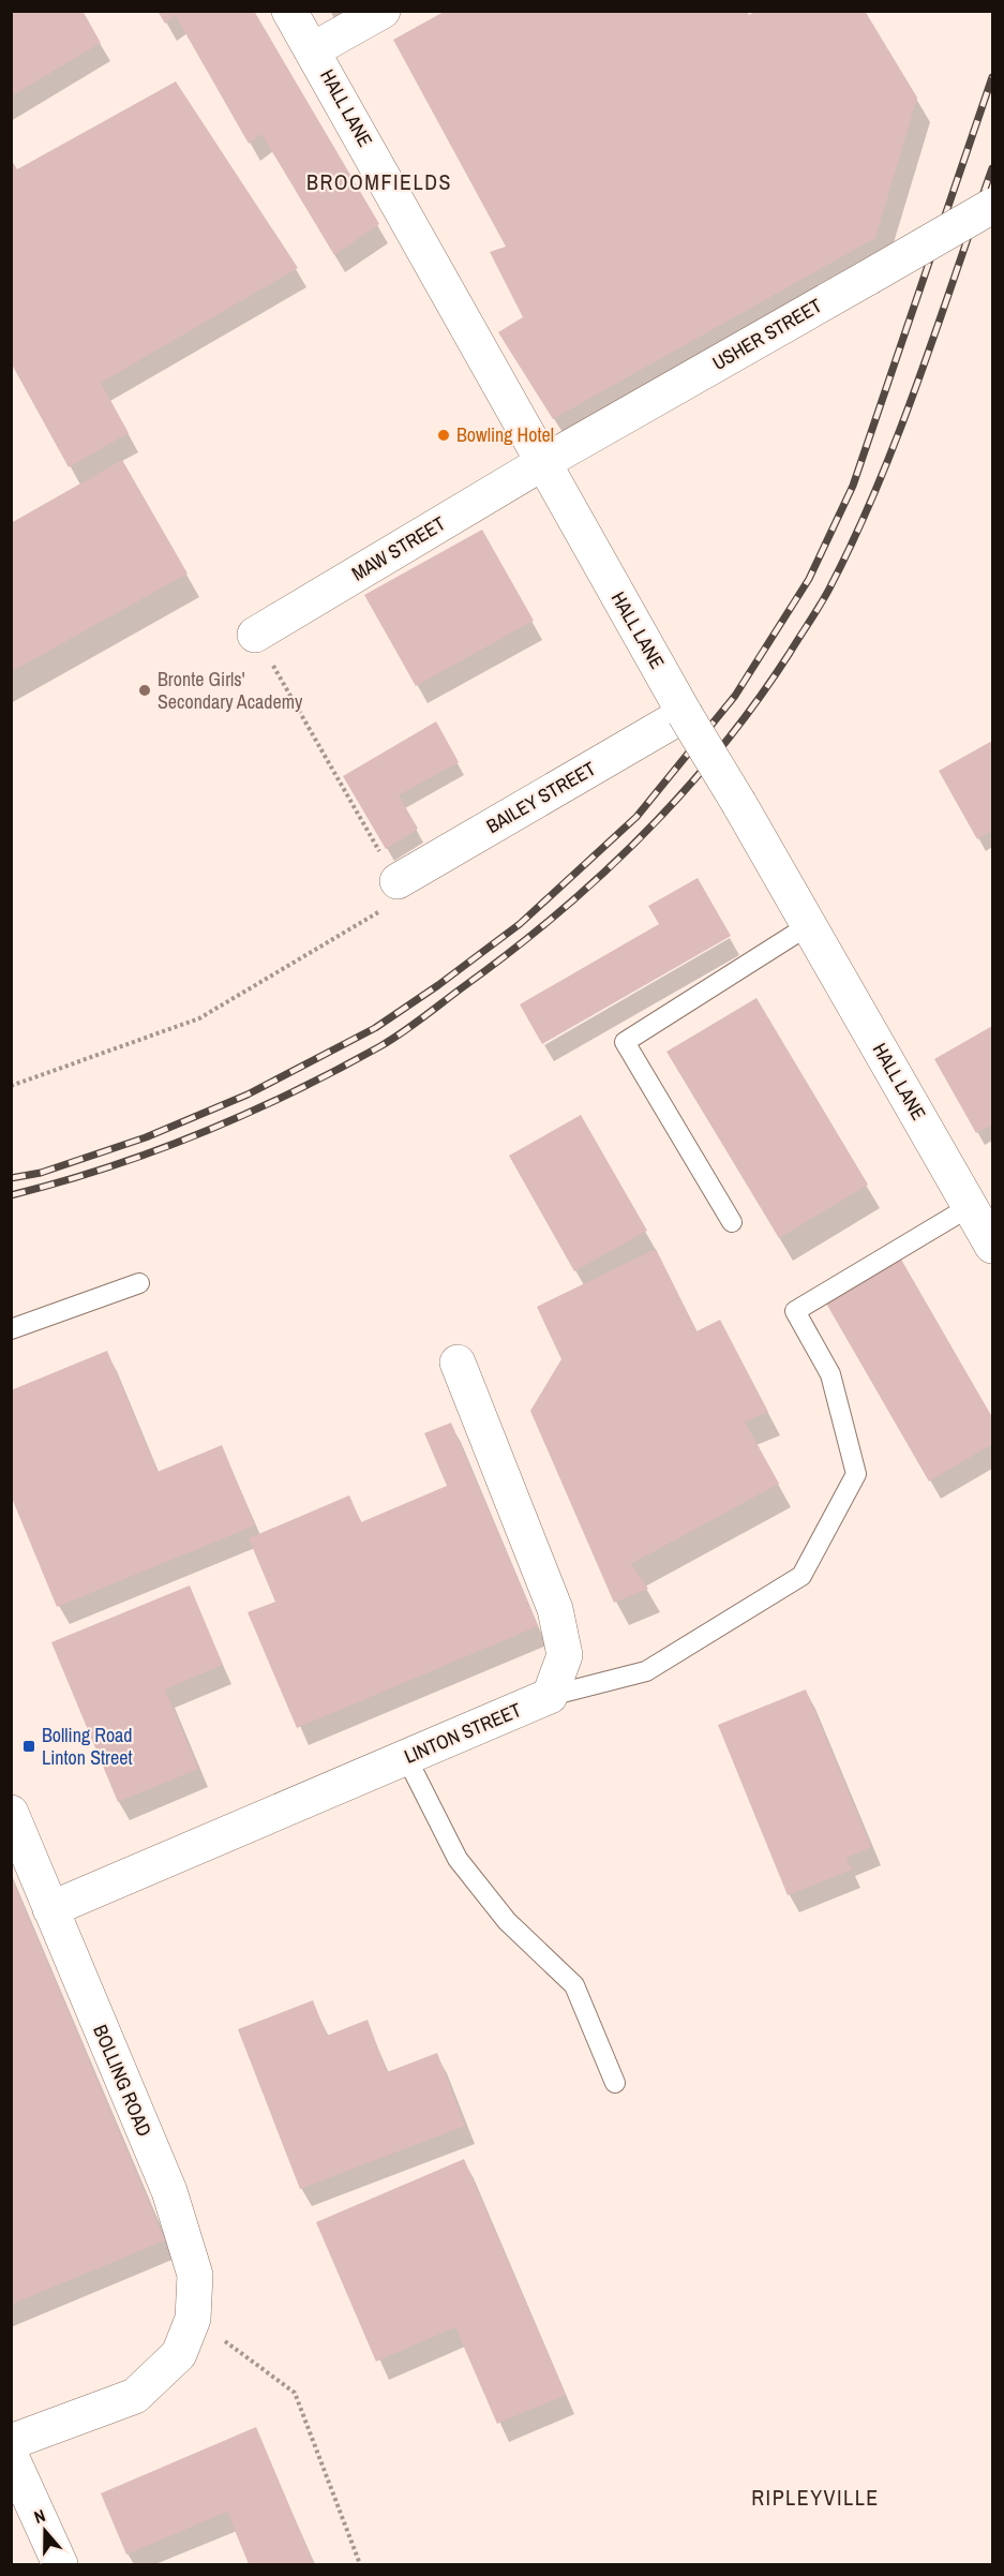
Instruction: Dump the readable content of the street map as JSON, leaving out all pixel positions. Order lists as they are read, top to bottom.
{
  "streets": {
    "street": [
      "HALL LANE",
      "USHER STREET",
      "MAW STREET",
      "BAILEY STREET",
      "LINTON STREET",
      "BOLLING ROAD"
    ]
  },
  "crossings": [
    ["HALL LANE", "USHER STREET"],
    ["HALL LANE", "MAW STREET"],
    ["HALL LANE", "BAILEY STREET"],
    ["USHER STREET", "MAW STREET"],
    ["LINTON STREET", "BOLLING ROAD"]
  ],
  "districts": ["BROOMFIELDS", "RIPLEYVILLE"],
  "places": {
    "other": ["Bowling Hotel", "Bronte Girls' Secondary Academy"],
    "transit": ["Bolling Road Linton Street"]
  },
  "north": "top"
}
